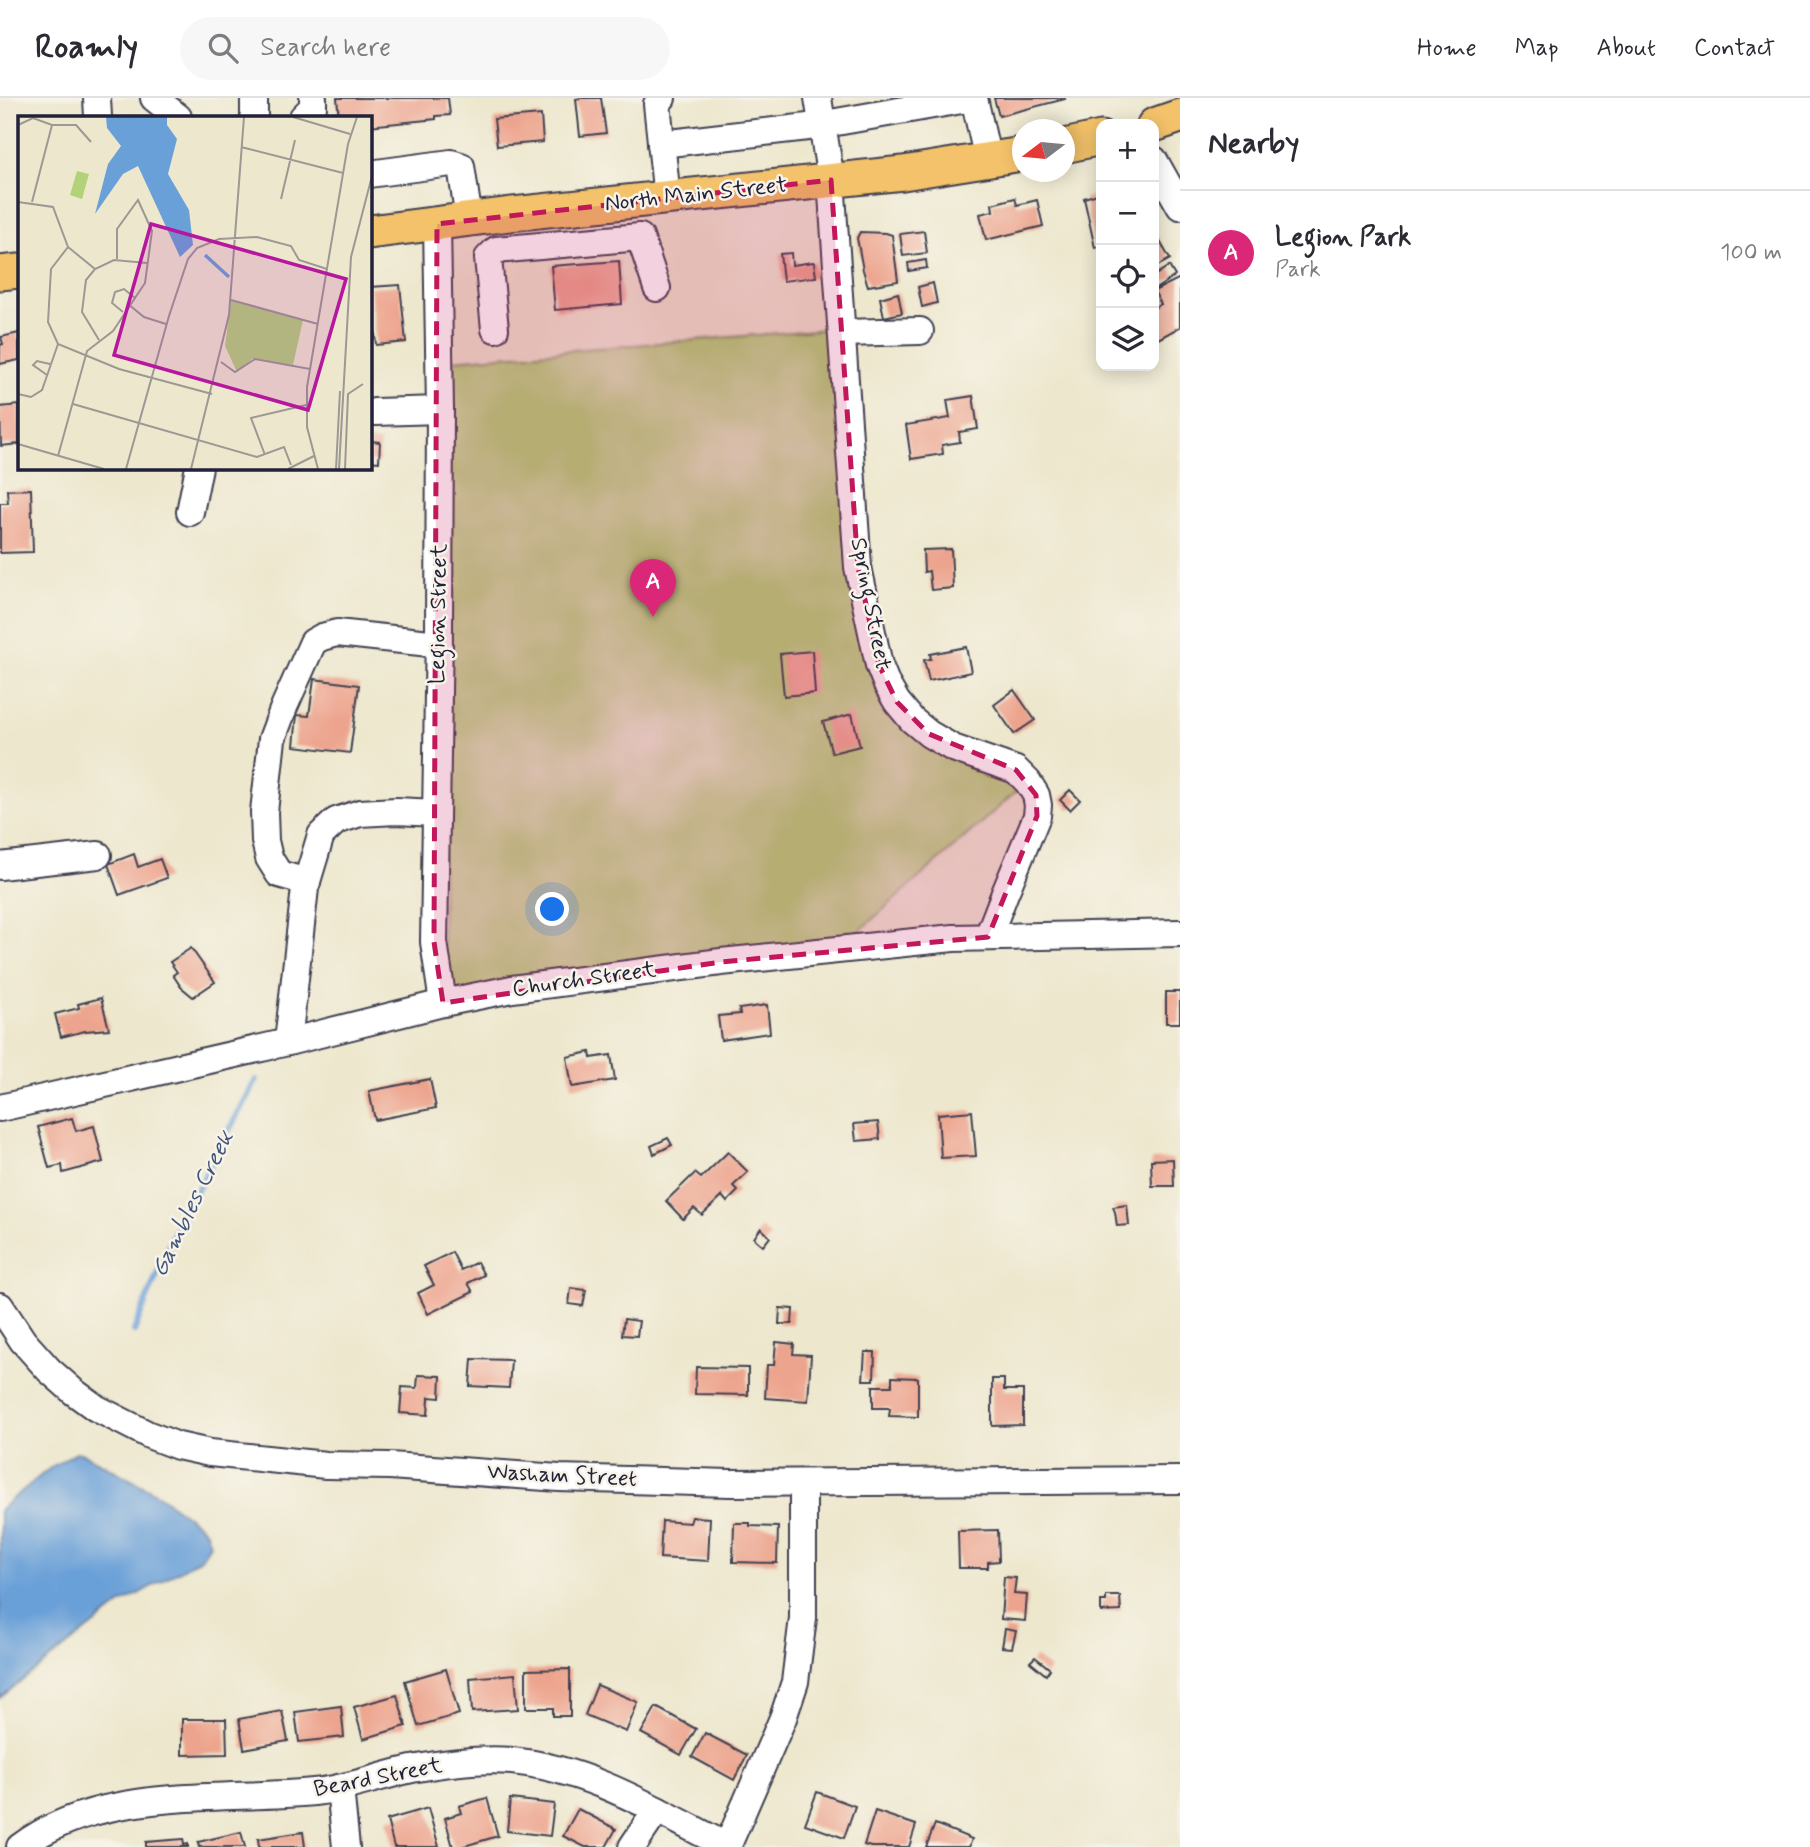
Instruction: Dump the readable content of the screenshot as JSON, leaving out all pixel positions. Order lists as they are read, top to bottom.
{
  "streets": {
    "main road": ["North Main Street"],
    "street": [
      "Spring Street",
      "Legion Street",
      "Church Street",
      "Washam Street",
      "Beard Street"
    ]
  },
  "crossings": [
    ["North Main Street", "Spring Street"],
    ["North Main Street", "Legion Street"],
    ["Spring Street", "Church Street"],
    ["Legion Street", "Church Street"]
  ],
  "water": ["Gambles Creek"],
  "north": "left",
  "page": {
    "header": "Roamly",
    "search": "Search here",
    "nav": [
      "Home",
      "Map",
      "About",
      "Contact"
    ],
    "heading": "Nearby",
    "map_buttons": ["+", "−"],
    "list": [
      {
        "mark": "A",
        "name": "Legion Park",
        "note": "Park",
        "value": "100 m"
      }
    ],
    "pins": "A"
  }
}
